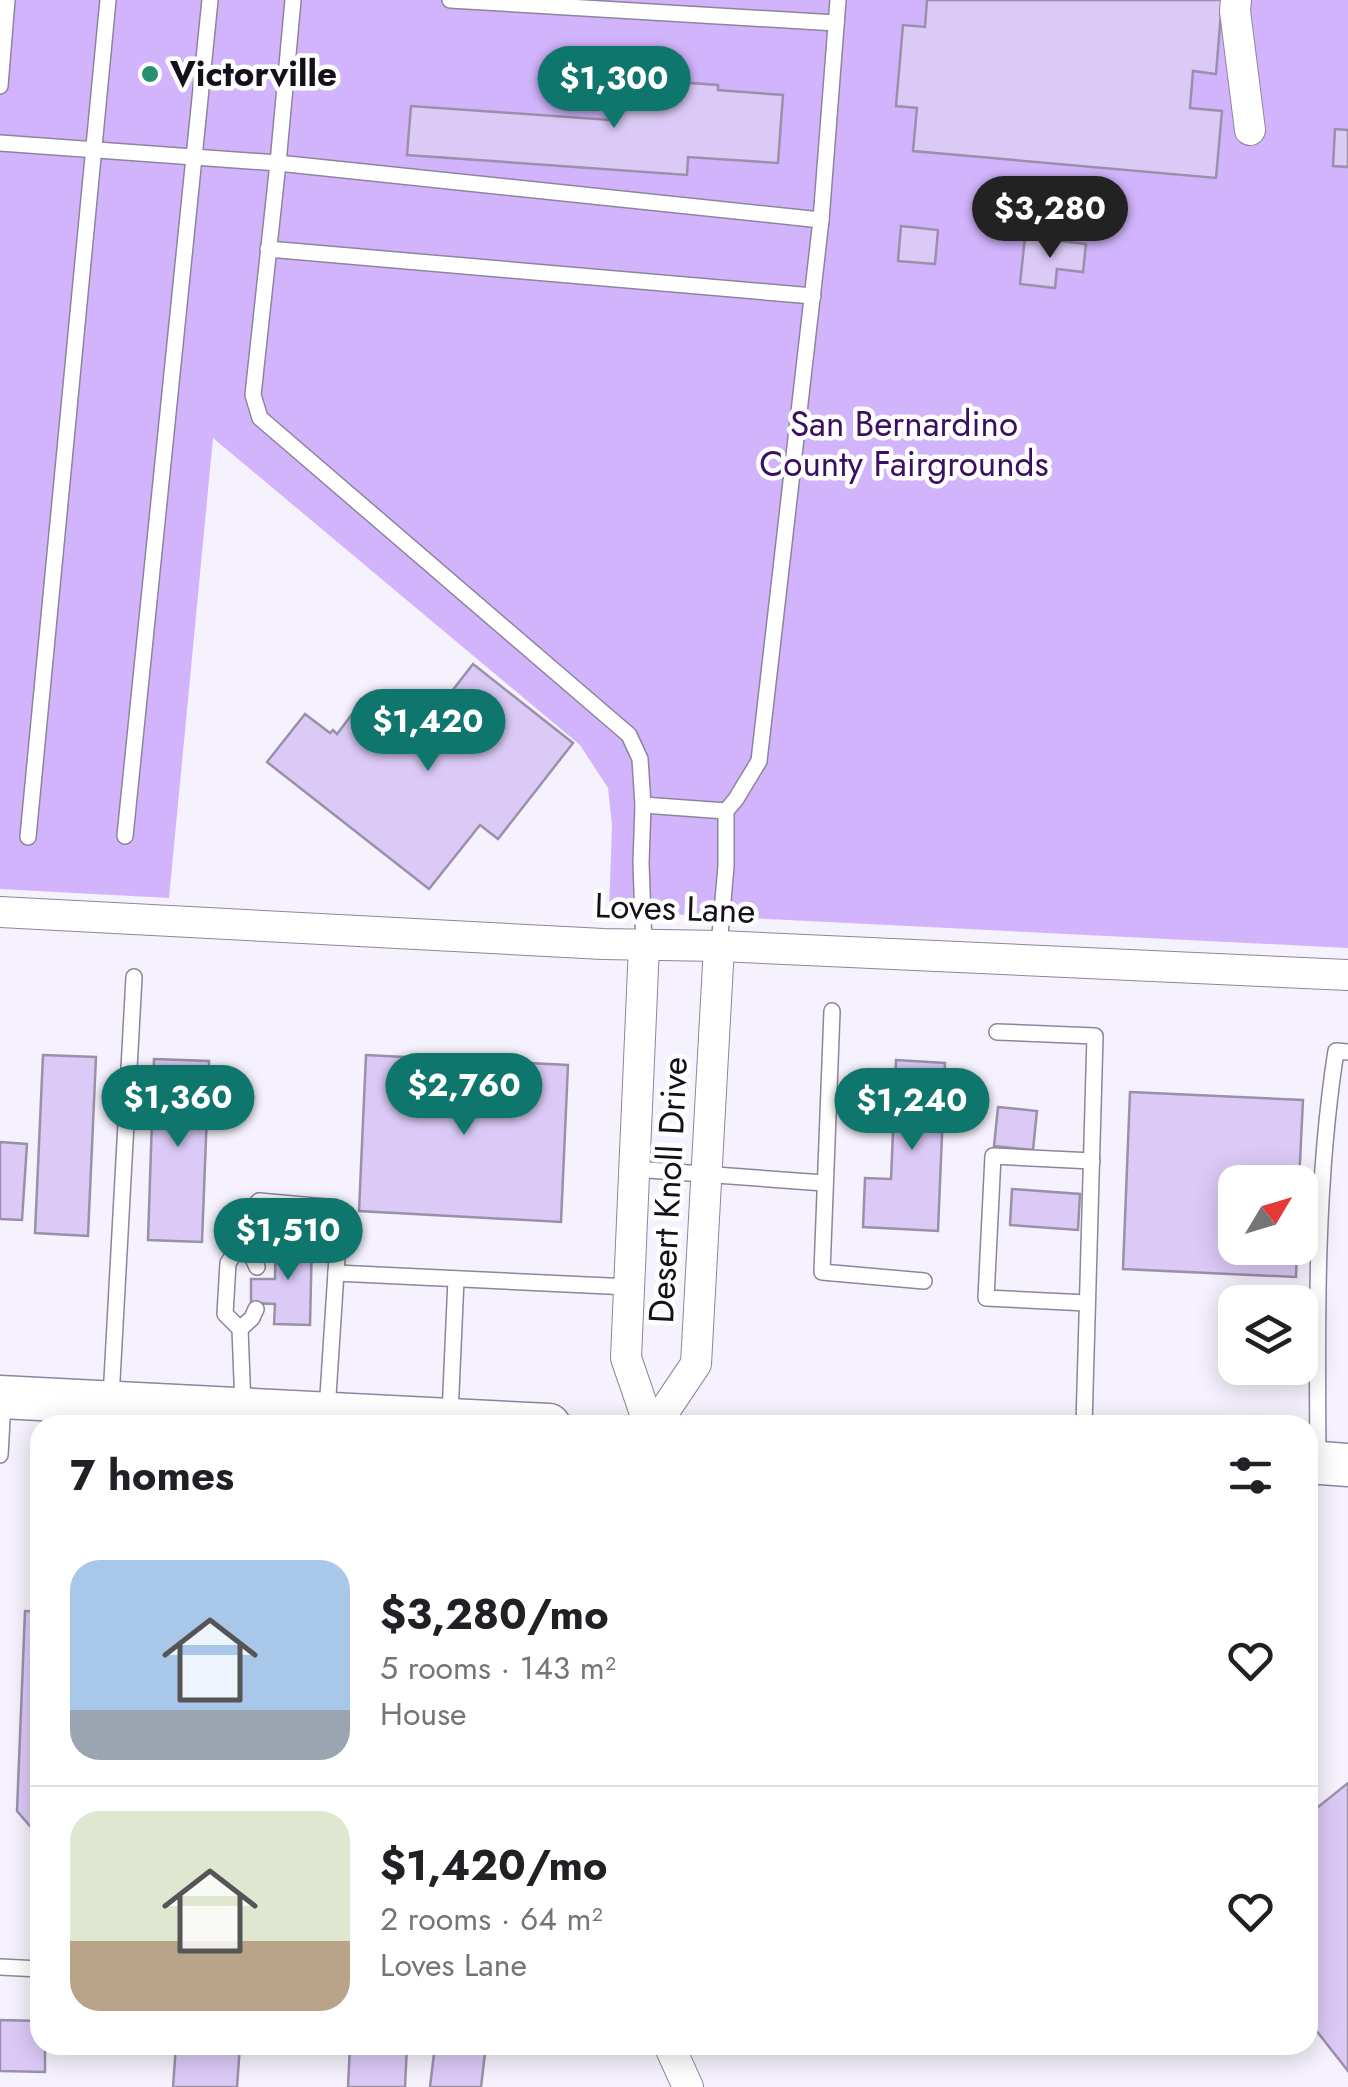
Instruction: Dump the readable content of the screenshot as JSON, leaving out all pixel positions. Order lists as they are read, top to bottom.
{
  "streets": {
    "street": ["Loves Lane", "Desert Knoll Drive"]
  },
  "crossings": [
    ["Loves Lane", "Desert Knoll Drive"]
  ],
  "parks": ["San Bernardino County Fairgrounds"],
  "places": ["Victorville"],
  "north": "top right",
  "page": {
    "price": [
      "$1,300",
      "$3,280",
      "$1,420",
      "$2,760",
      "$1,360",
      "$1,240",
      "$1,510"
    ],
    "heading": "7 homes",
    "list": [
      {
        "name": "$3,280/mo",
        "note": "5 rooms · 143 m² · House"
      },
      {
        "name": "$1,420/mo",
        "note": "2 rooms · 64 m² · Loves Lane"
      }
    ]
  }
}
